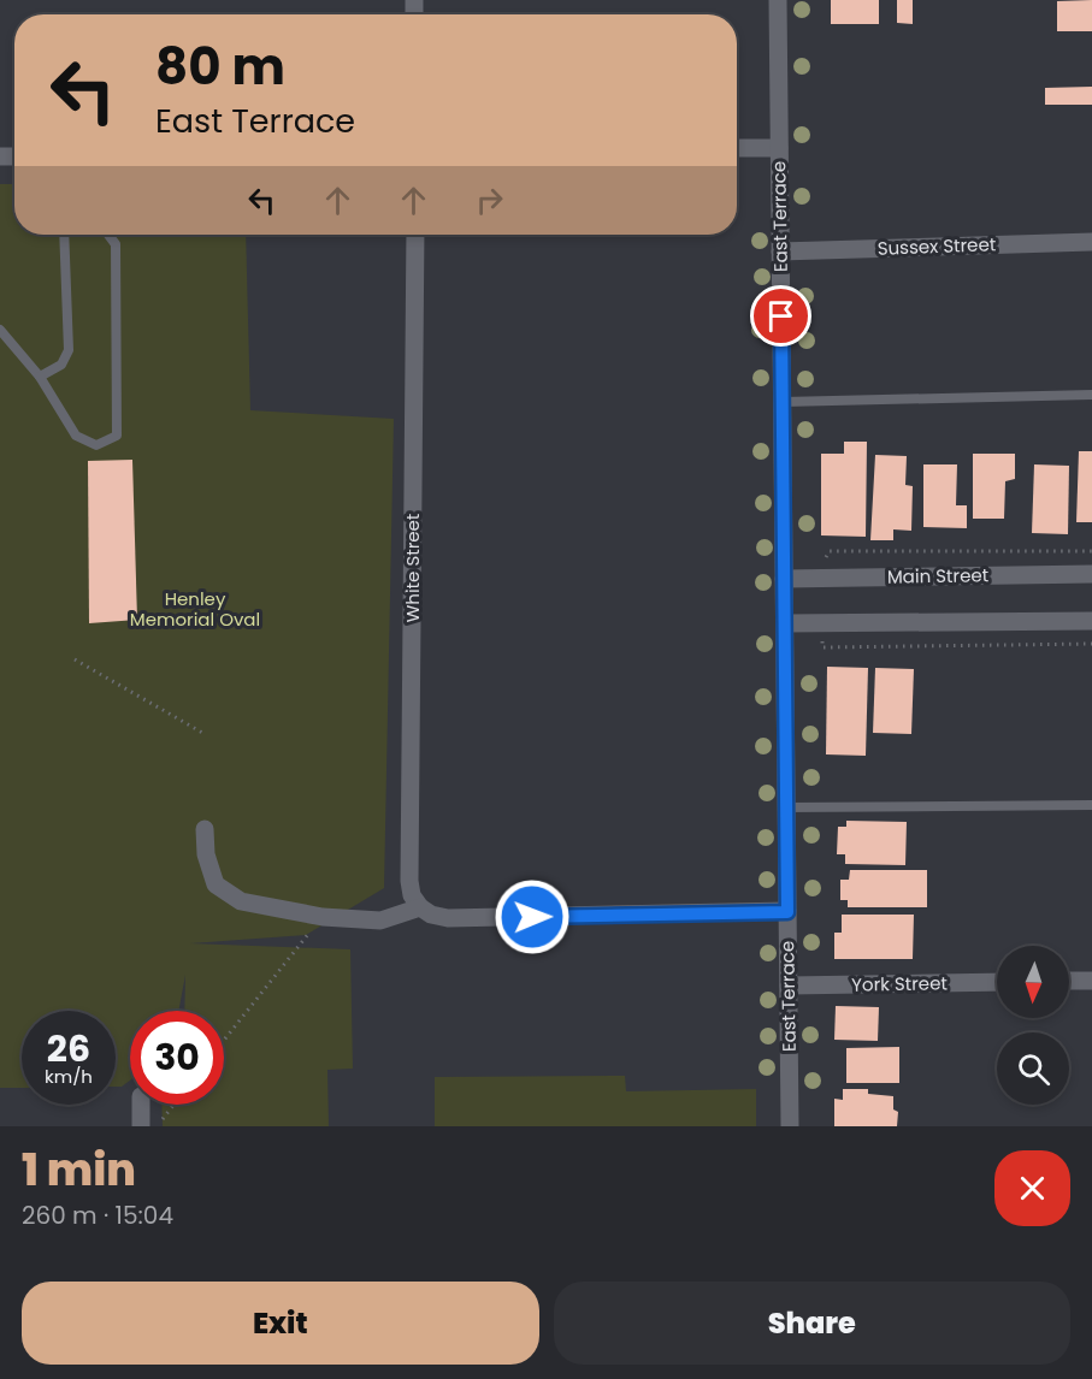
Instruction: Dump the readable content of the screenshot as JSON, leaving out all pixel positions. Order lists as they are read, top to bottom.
{
  "streets": {
    "street": [
      "East Terrace",
      "Sussex Street",
      "White Street",
      "Main Street",
      "York Street"
    ]
  },
  "crossings": [
    ["East Terrace", "Sussex Street"],
    ["East Terrace", "Main Street"],
    ["East Terrace", "York Street"]
  ],
  "parks": ["Henley Memorial Oval"],
  "north": "bottom",
  "page": {
    "turn": ["80 m", "East Terrace"],
    "speed": "26 km/h",
    "limit": "30",
    "heading": ["1 min", "260 m · 15:04"],
    "buttons": ["Exit", "Share"]
  }
}
